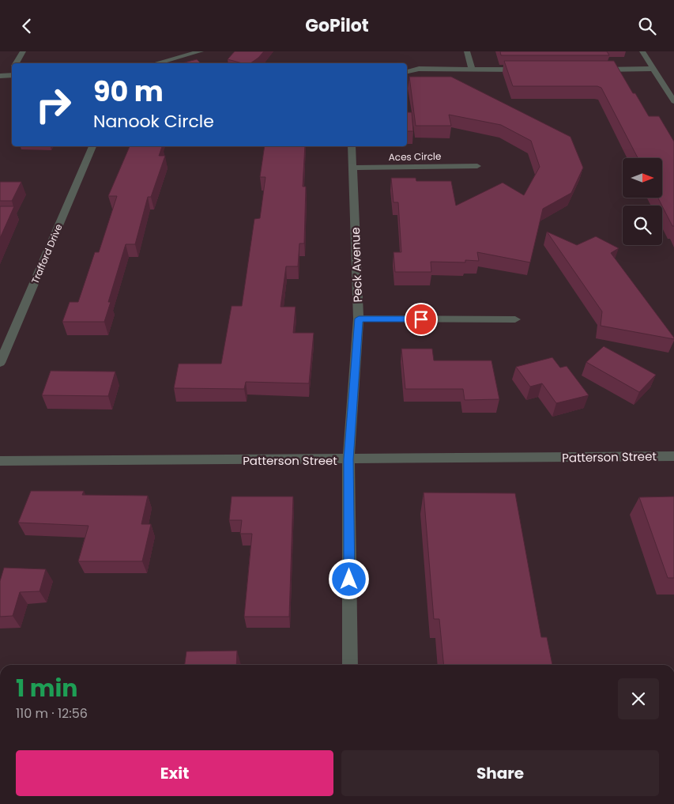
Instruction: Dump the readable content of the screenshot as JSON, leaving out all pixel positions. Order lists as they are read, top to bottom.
{
  "streets": {
    "street": [
      "Aces Circle",
      "Trafford Drive",
      "Peck Avenue",
      "Patterson Street"
    ]
  },
  "crossings": [
    ["Aces Circle", "Peck Avenue"],
    ["Peck Avenue", "Patterson Street"]
  ],
  "north": "right",
  "page": {
    "header": "GoPilot",
    "turn": ["90 m", "Nanook Circle"],
    "heading": ["1 min", "110 m · 12:56"],
    "buttons": ["Exit", "Share"]
  }
}
